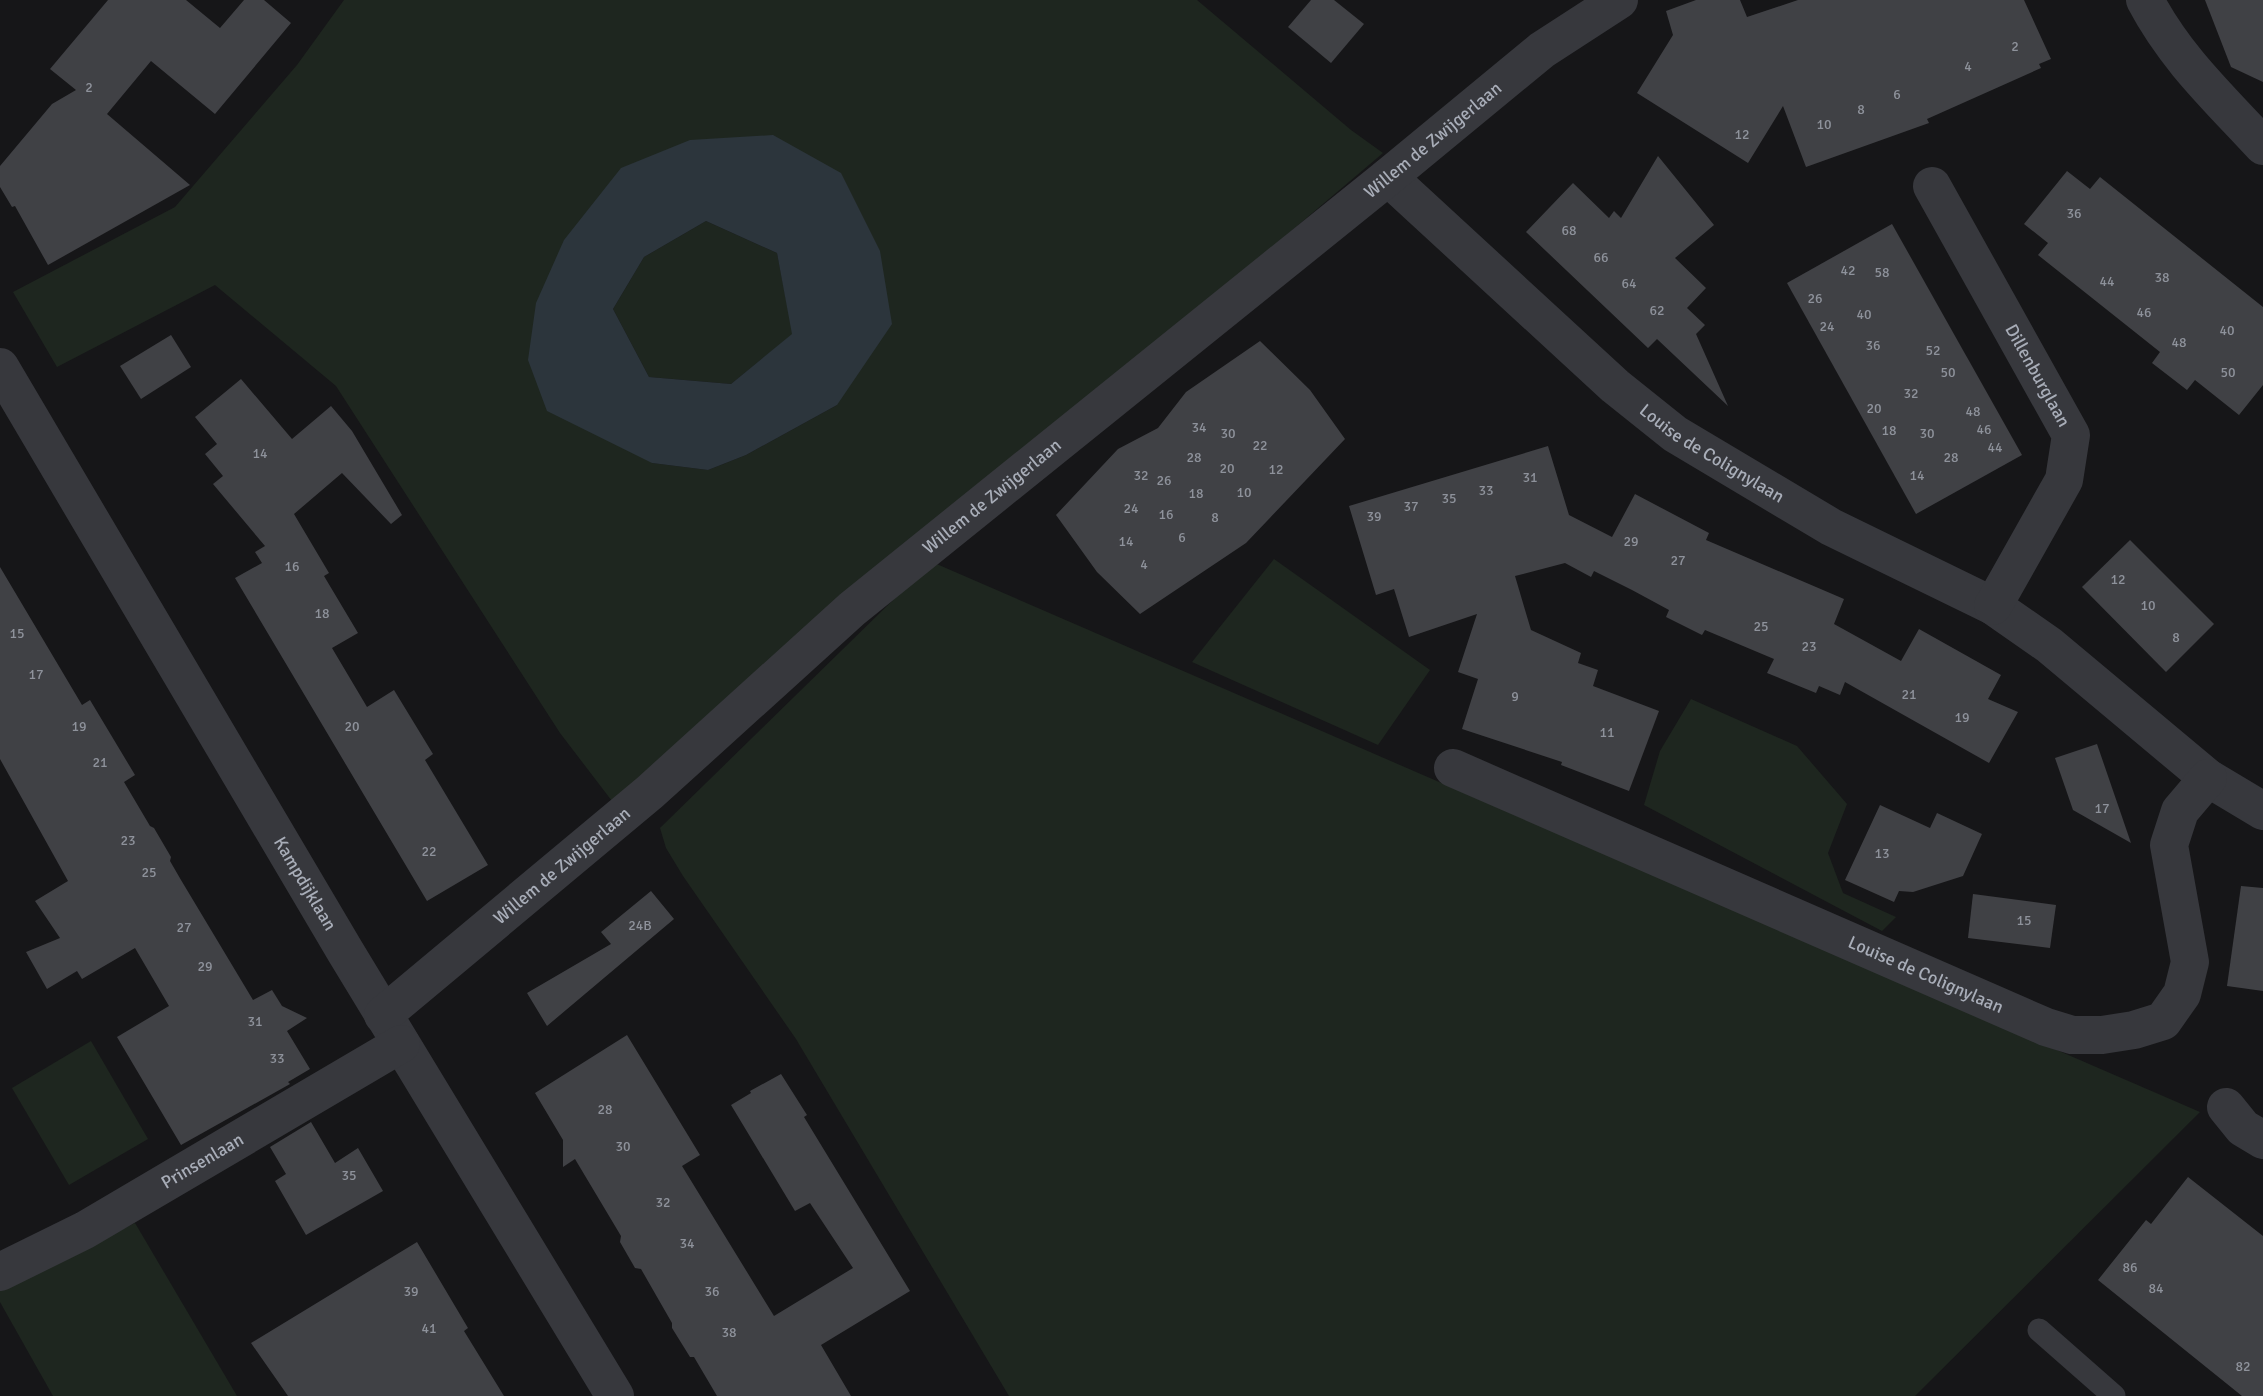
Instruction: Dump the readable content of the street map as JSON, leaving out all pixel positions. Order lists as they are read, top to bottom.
{
  "streets": {
    "street": [
      "Willem de Zwijgerlaan",
      "Dillenburglaan",
      "Louise de Colignylaan",
      "Kampdijklaan",
      "Prinsenlaan"
    ]
  },
  "crossings": [
    ["Willem de Zwijgerlaan", "Louise de Colignylaan"],
    ["Willem de Zwijgerlaan", "Kampdijklaan"],
    ["Willem de Zwijgerlaan", "Prinsenlaan"],
    ["Dillenburglaan", "Louise de Colignylaan"],
    ["Kampdijklaan", "Prinsenlaan"]
  ],
  "house_numbers": [
    "2",
    "4",
    "2",
    "6",
    "8",
    "10",
    "12",
    "36",
    "68",
    "66",
    "42",
    "58",
    "38",
    "44",
    "64",
    "26",
    "62",
    "46",
    "40",
    "24",
    "40",
    "48",
    "36",
    "52",
    "50",
    "50",
    "32",
    "20",
    "48",
    "34",
    "46",
    "18",
    "30",
    "30",
    "22",
    "44",
    "14",
    "28",
    "28",
    "20",
    "12",
    "32",
    "14",
    "31",
    "26",
    "33",
    "10",
    "18",
    "35",
    "37",
    "24",
    "16",
    "39",
    "8",
    "6",
    "14",
    "29",
    "27",
    "4",
    "16",
    "12",
    "10",
    "18",
    "25",
    "15",
    "8",
    "23",
    "17",
    "21",
    "9",
    "19",
    "19",
    "20",
    "11",
    "21",
    "17",
    "23",
    "22",
    "13",
    "25",
    "15",
    "24B",
    "27",
    "29",
    "31",
    "33",
    "28",
    "30",
    "35",
    "32",
    "34",
    "86",
    "84",
    "39",
    "36",
    "41",
    "38",
    "82"
  ]
}
